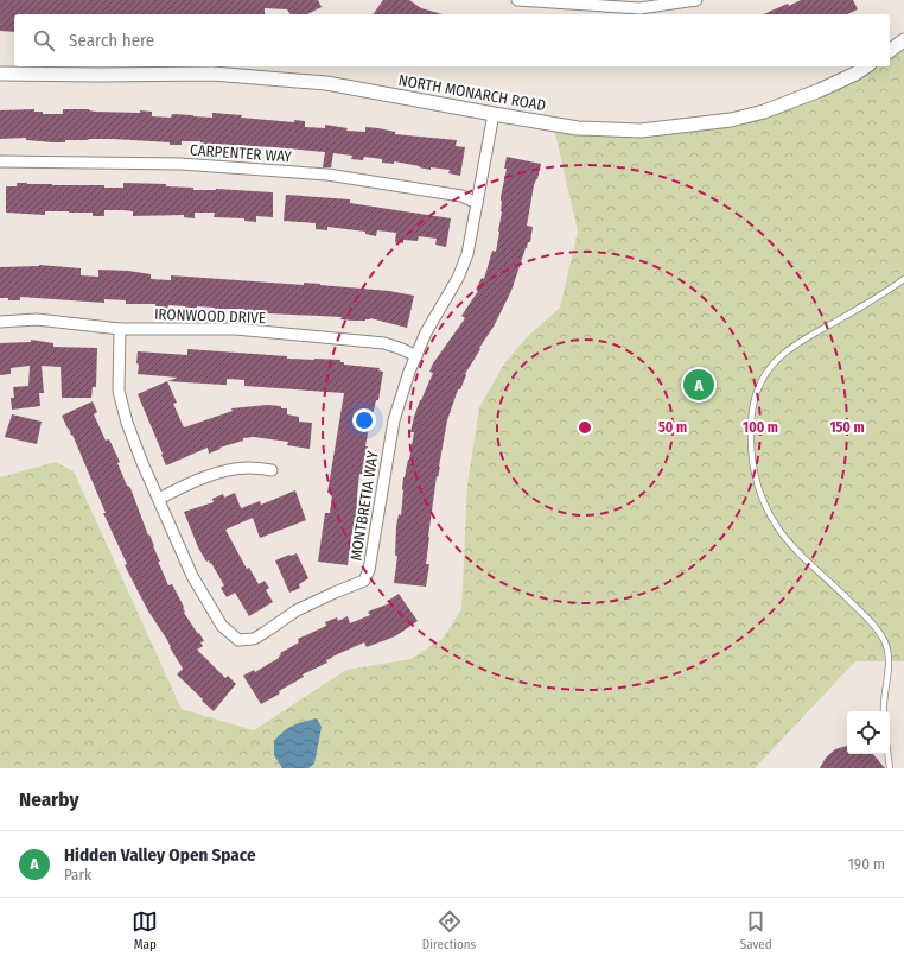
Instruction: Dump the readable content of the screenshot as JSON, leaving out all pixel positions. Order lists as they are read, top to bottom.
{
  "streets": {
    "street": [
      "NORTH MONARCH ROAD",
      "CARPENTER WAY",
      "IRONWOOD DRIVE",
      "MONTBRETIA WAY"
    ]
  },
  "crossings": [
    ["NORTH MONARCH ROAD", "MONTBRETIA WAY"],
    ["CARPENTER WAY", "MONTBRETIA WAY"],
    ["IRONWOOD DRIVE", "MONTBRETIA WAY"]
  ],
  "page": {
    "search": "Search here",
    "pins": "A",
    "heading": "Nearby",
    "list": [
      {
        "mark": "A",
        "name": "Hidden Valley Open Space",
        "note": "Park",
        "value": "190 m"
      }
    ],
    "nav": ["Map", "Directions", "Saved"]
  },
  "rings": ["50 m", "100 m", "150 m"]
}
